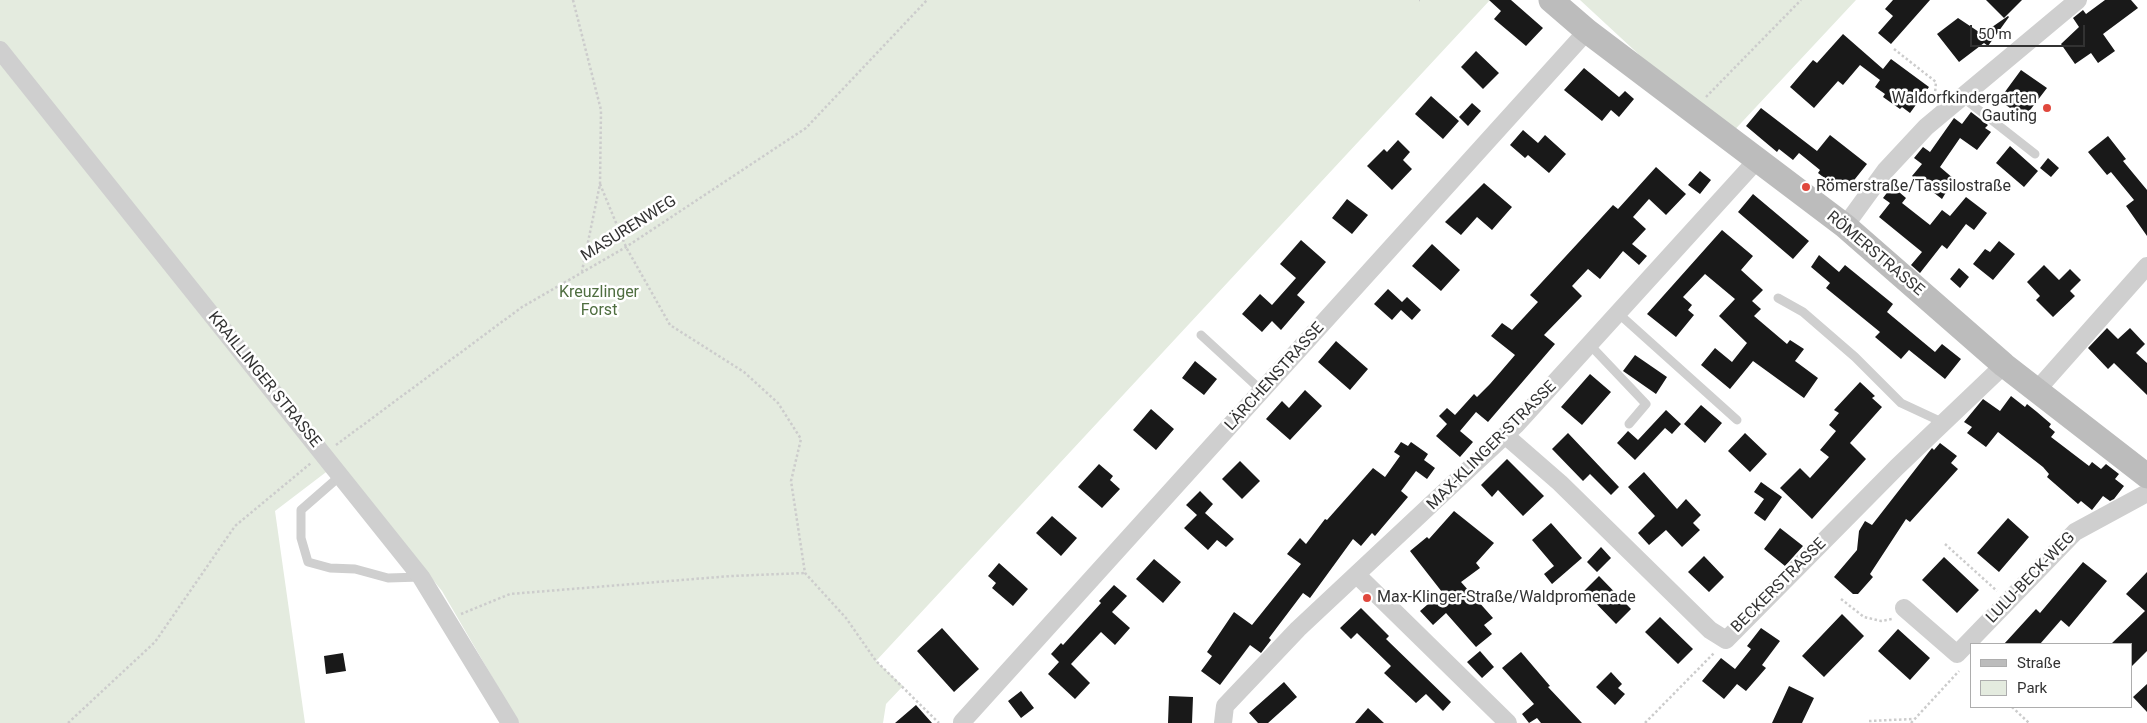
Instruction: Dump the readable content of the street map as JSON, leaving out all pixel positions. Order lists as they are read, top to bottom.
{
  "streets": {
    "street": [
      "RÖMERSTRASSE",
      "LÄRCHENSTRASSE",
      "KRAILLINGER STRASSE",
      "MAX-KLINGER-STRASSE",
      "LULU-BECK-WEG",
      "BECKERSTRASSE"
    ],
    "path": ["MASURENWEG"]
  },
  "crossings": [
    ["MASURENWEG", "KRAILLINGER STRASSE"],
    ["RÖMERSTRASSE", "LÄRCHENSTRASSE"],
    ["RÖMERSTRASSE", "MAX-KLINGER-STRASSE"],
    ["RÖMERSTRASSE", "BECKERSTRASSE"],
    ["MAX-KLINGER-STRASSE", "BECKERSTRASSE"]
  ],
  "parks": ["Kreuzlinger Forst"],
  "places": ["Waldorfkindergarten Gauting", "Römerstraße/Tassilostraße", "Max-Klinger-Straße/Waldpromenade"],
  "legend": ["Straße", "Park"],
  "scale_bar": "50 m"
}
